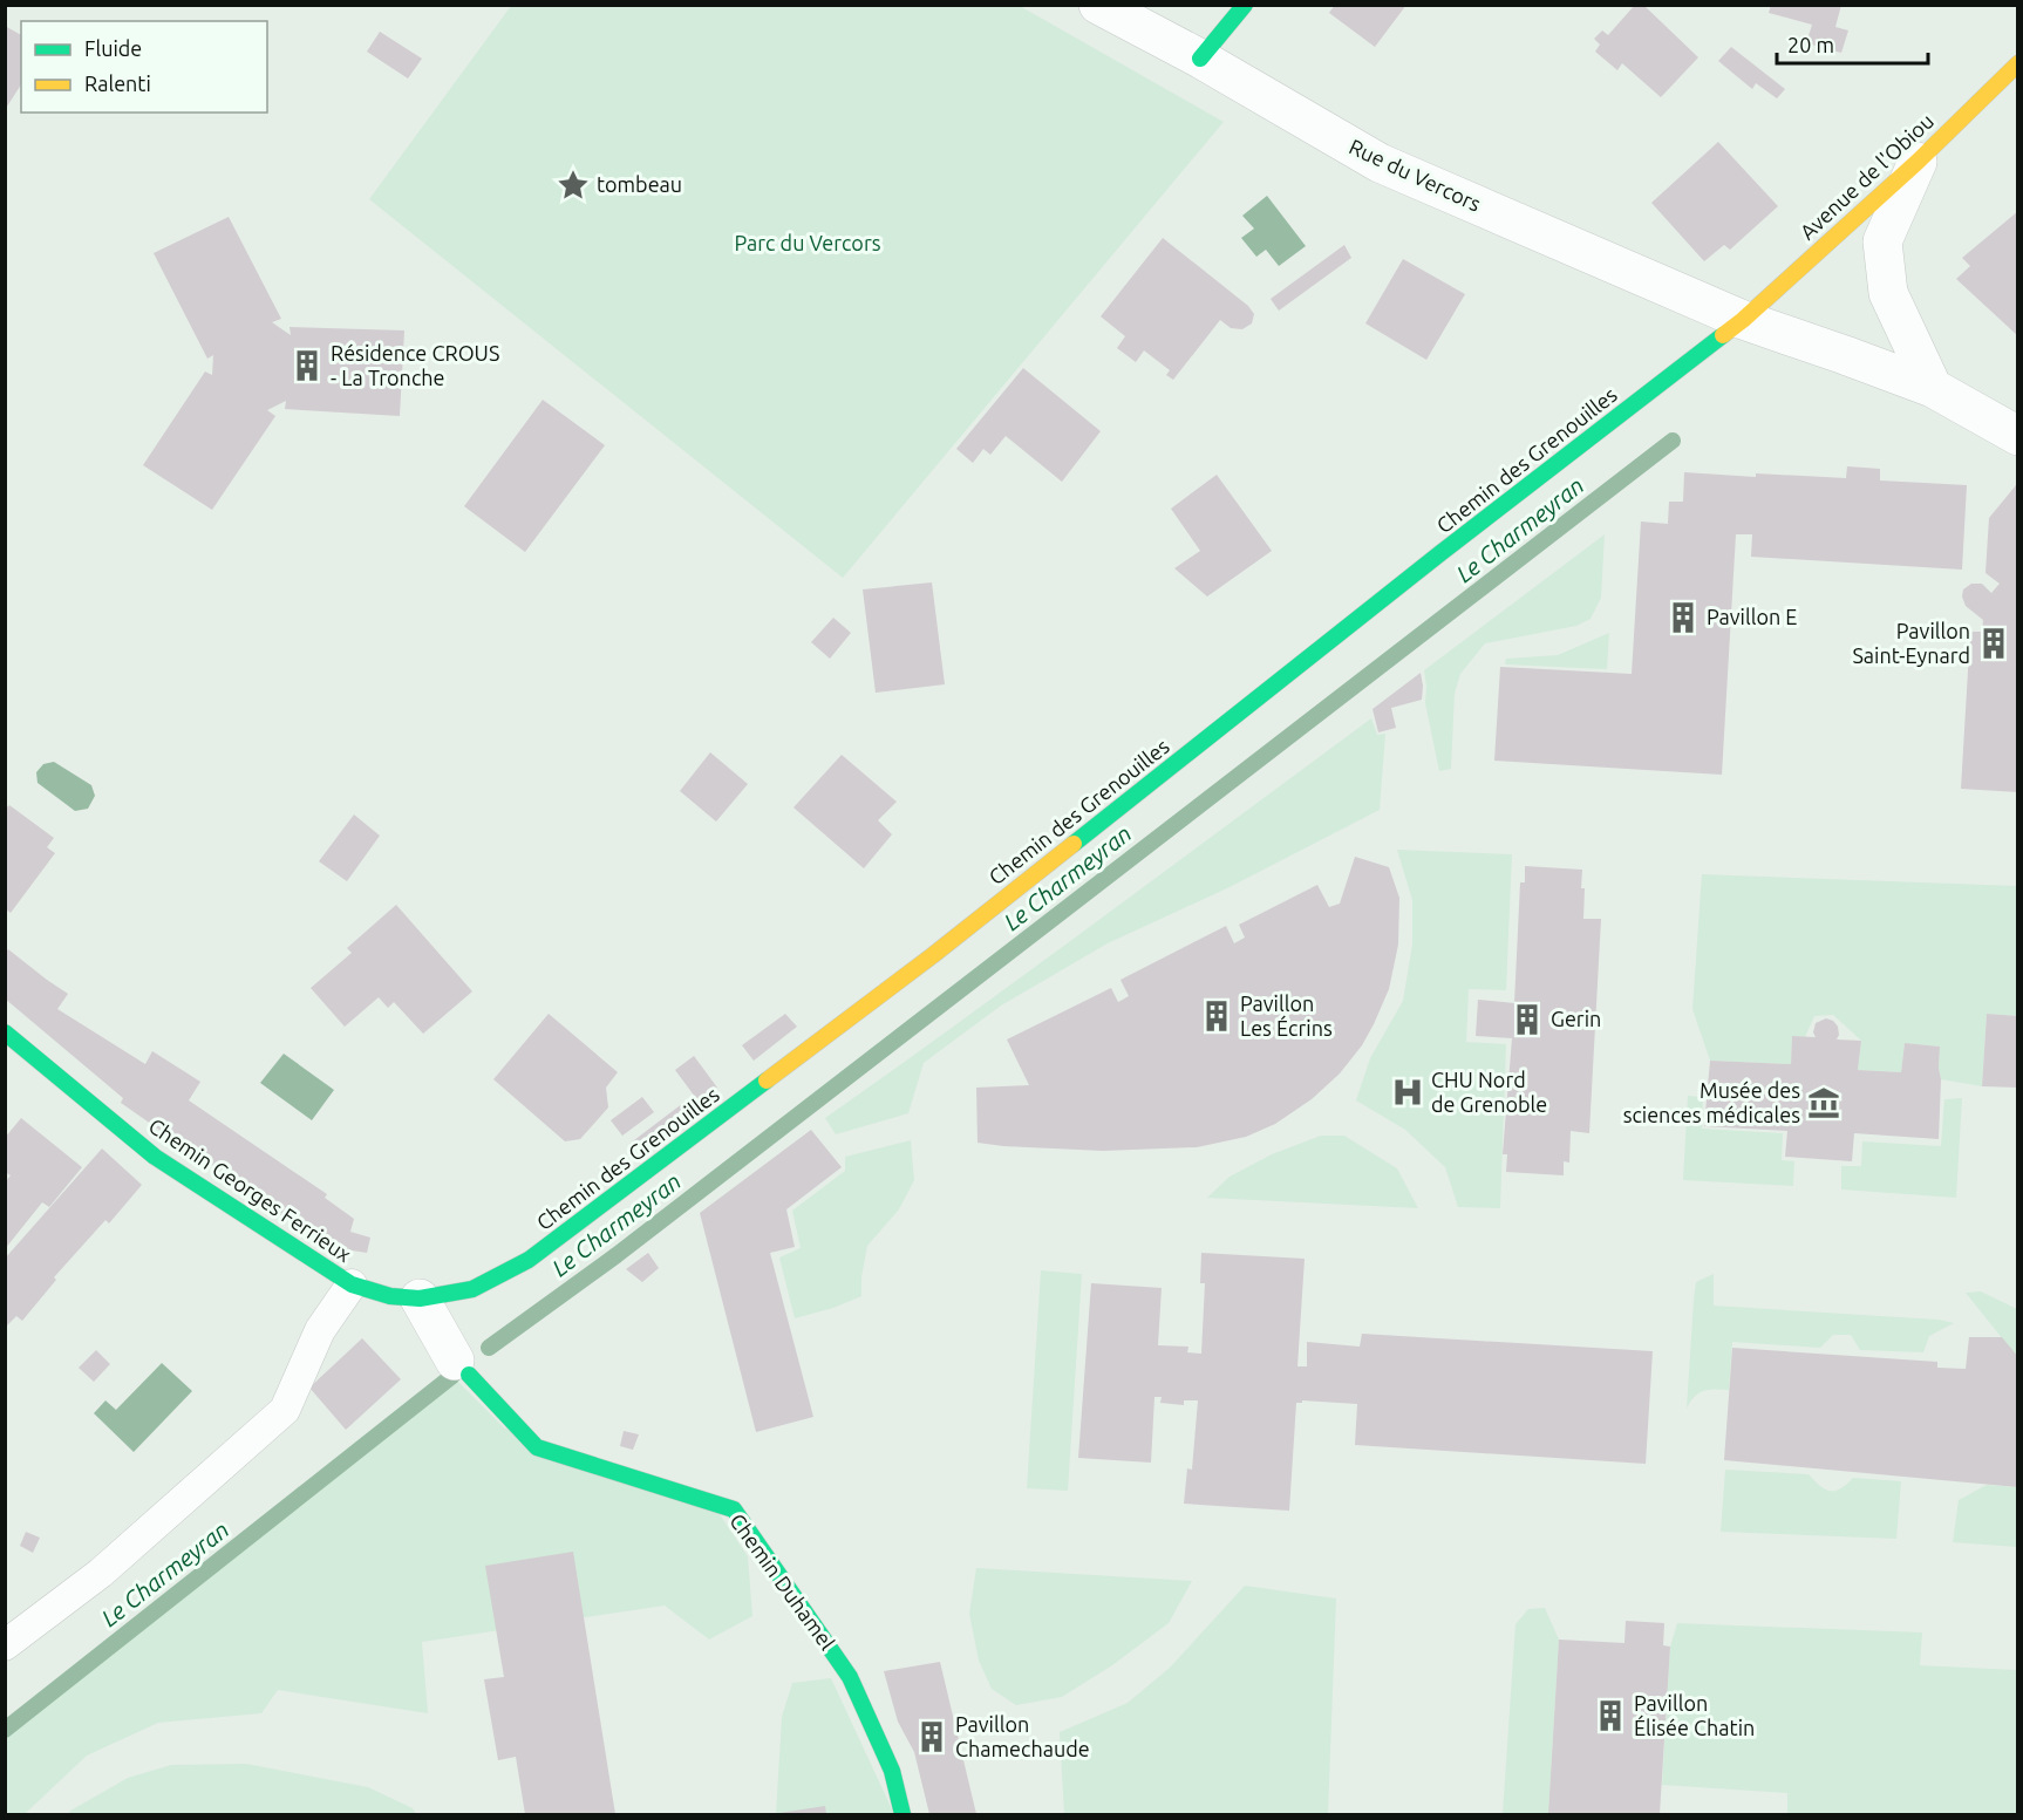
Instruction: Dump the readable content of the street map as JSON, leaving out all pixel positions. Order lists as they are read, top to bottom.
{
  "streets": {
    "street": [
      "Rue du Vercors",
      "Avenue de l'Obiou",
      "Chemin des Grenouilles",
      "Chemin Georges Ferrieux",
      "Chemin Duhamel"
    ]
  },
  "crossings": [
    ["Rue du Vercors", "Avenue de l'Obiou"],
    ["Rue du Vercors", "Chemin des Grenouilles"],
    ["Avenue de l'Obiou", "Chemin des Grenouilles"],
    ["Chemin des Grenouilles", "Chemin Georges Ferrieux"],
    ["Chemin des Grenouilles", "Chemin Duhamel"],
    ["Chemin Georges Ferrieux", "Chemin Duhamel"]
  ],
  "water": ["Le Charmeyran"],
  "parks": ["Parc du Vercors"],
  "places": {
    "place": ["tombeau"],
    "building": [
      "Résidence CROUS - La Tronche",
      "Pavillon E",
      "Pavillon Saint-Eynard",
      "Pavillon Les Écrins",
      "Gerin",
      "Pavillon Élisée Chatin",
      "Pavillon Chamechaude"
    ],
    "hospital": ["CHU Nord de Grenoble"],
    "museum": ["Musée des sciences médicales"]
  },
  "legend": ["Fluide", "Ralenti"],
  "scale_bar": "20 m"
}
